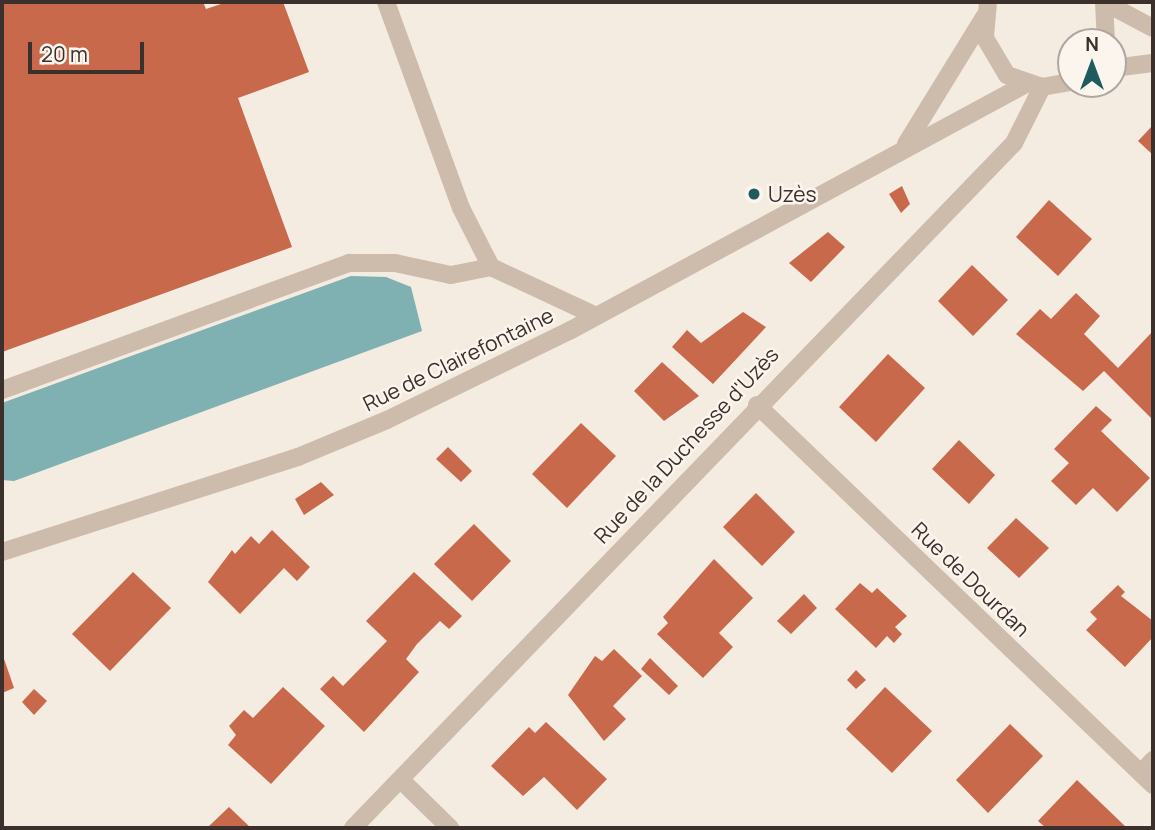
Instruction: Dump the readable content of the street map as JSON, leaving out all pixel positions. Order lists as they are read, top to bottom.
{
  "streets": {
    "street": ["Rue de Clairefontaine", "Rue de la Duchesse d'Uzès", "Rue de Dourdan"]
  },
  "crossings": [
    ["Rue de Clairefontaine", "Rue de la Duchesse d'Uzès"],
    ["Rue de la Duchesse d'Uzès", "Rue de Dourdan"]
  ],
  "places": ["Uzès"],
  "scale_bar": "20 m",
  "north": "top"
}
